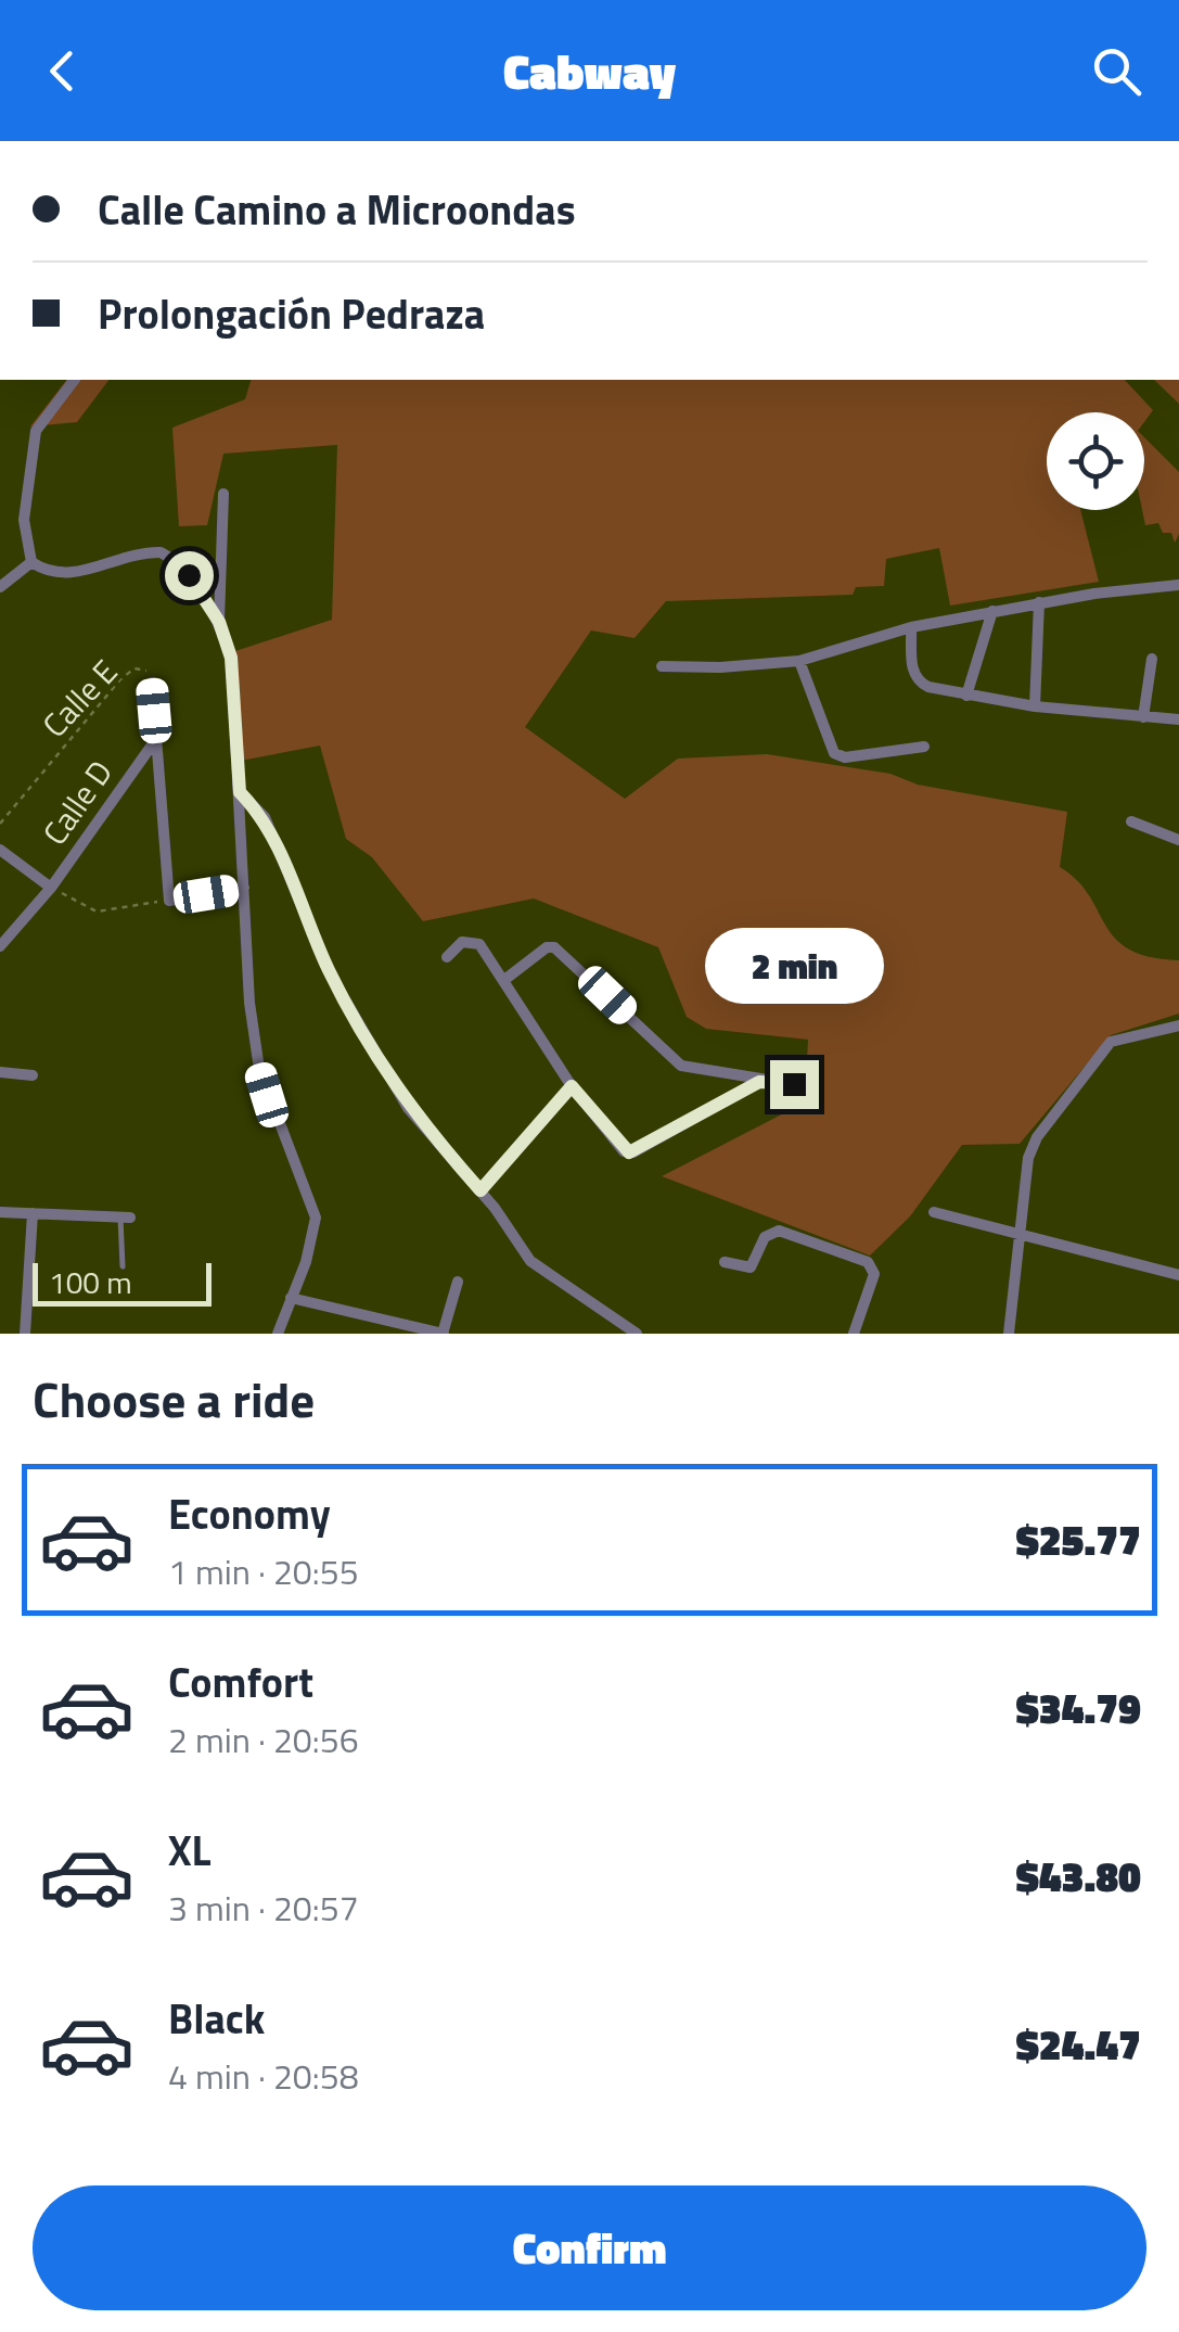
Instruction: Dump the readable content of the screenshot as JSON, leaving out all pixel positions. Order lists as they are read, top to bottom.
{
  "streets": {
    "street": ["Calle D"],
    "path": ["Calle E"]
  },
  "scale_bar": "100 m",
  "page": {
    "header": "Cabway",
    "banner": ["Calle Camino a Microondas", "Prolongación Pedraza"],
    "bubble": "2 min",
    "scale": "100 m",
    "heading": "Choose a ride",
    "list": [
      {
        "name": "Economy",
        "note": "1 min · 20:55",
        "value": "$25.77"
      },
      {
        "name": "Comfort",
        "note": "2 min · 20:56",
        "value": "$34.79"
      },
      {
        "name": "XL",
        "note": "3 min · 20:57",
        "value": "$43.80"
      },
      {
        "name": "Black",
        "note": "4 min · 20:58",
        "value": "$24.47"
      }
    ],
    "buttons": "Confirm"
  }
}
